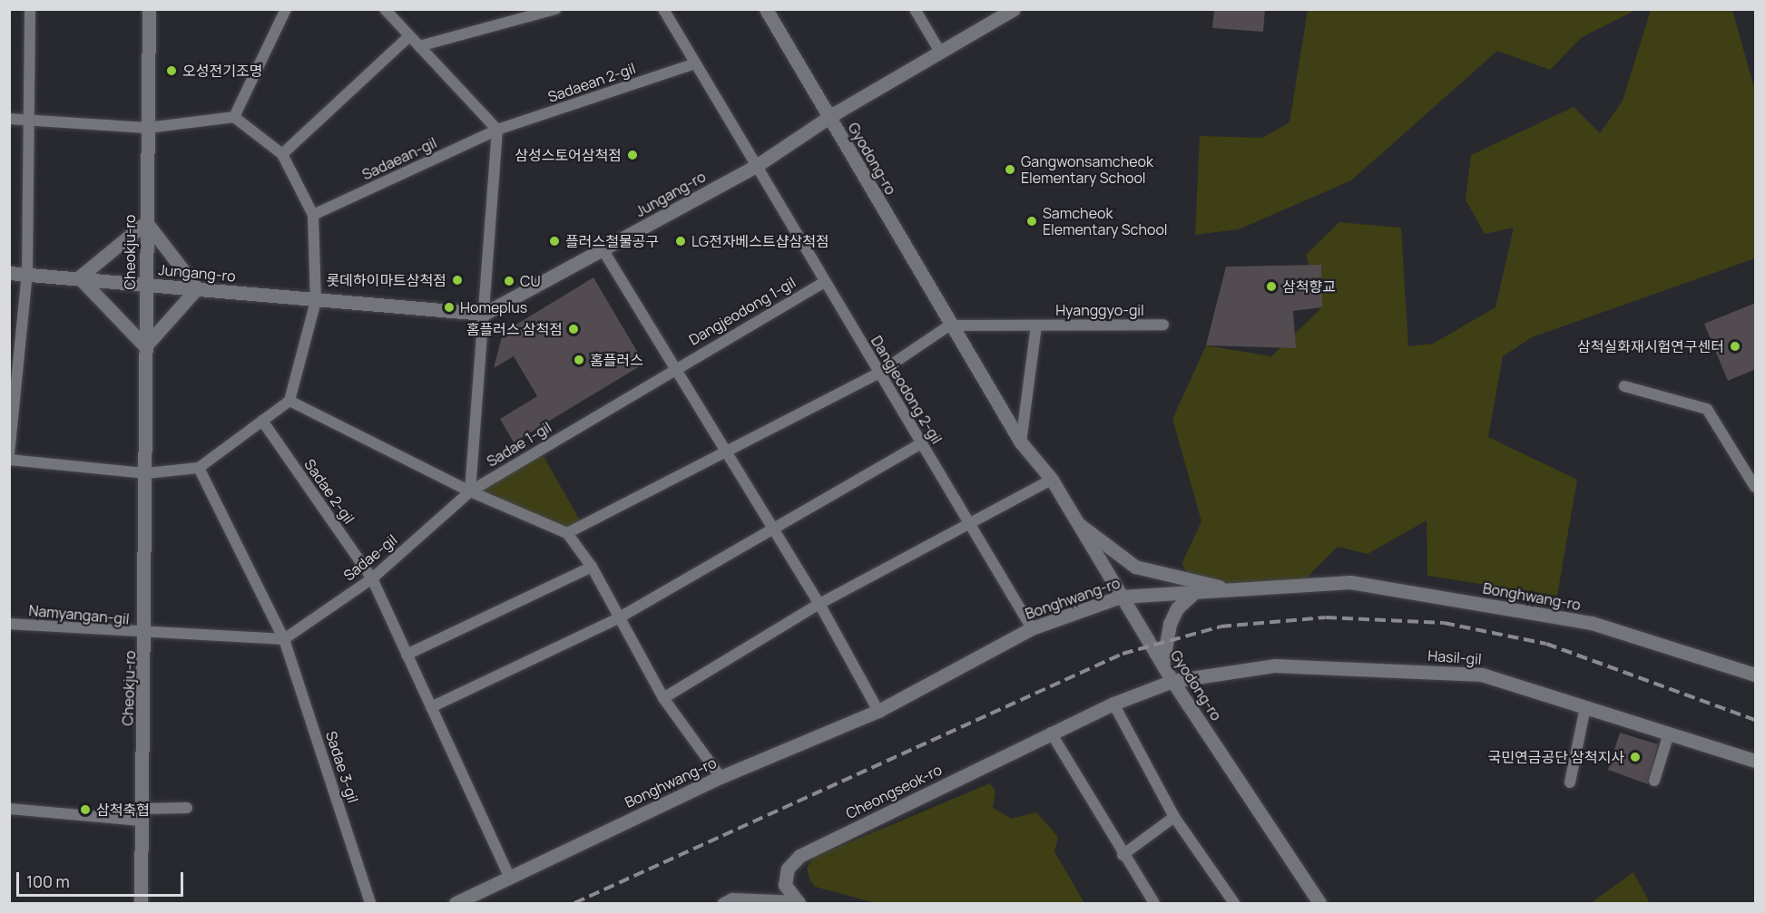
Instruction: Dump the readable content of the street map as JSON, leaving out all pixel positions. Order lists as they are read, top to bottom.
{
  "streets": {
    "street": [
      "Sadaean 2-gil",
      "Sadaean-gil",
      "Gyodong-ro",
      "Jungang-ro",
      "Cheokju-ro",
      "Hyanggyo-gil",
      "Dangjeodong 1-gil",
      "Dangjeodong 2-gil",
      "Sadae 1-gil",
      "Sadae 2-gil",
      "Sadae-gil",
      "Bonghwang-ro",
      "Namyangan-gil",
      "Hasil-gil",
      "Sadae 3-gil",
      "Cheongseok-ro"
    ]
  },
  "crossings": [
    ["Sadaean 2-gil", "Sadaean-gil"],
    ["Gyodong-ro", "Jungang-ro"],
    ["Gyodong-ro", "Hyanggyo-gil"],
    ["Gyodong-ro", "Bonghwang-ro"],
    ["Gyodong-ro", "Hasil-gil"],
    ["Gyodong-ro", "Cheongseok-ro"],
    ["Jungang-ro", "Cheokju-ro"],
    ["Jungang-ro", "Dangjeodong 2-gil"],
    ["Cheokju-ro", "Namyangan-gil"],
    ["Dangjeodong 1-gil", "Dangjeodong 2-gil"],
    ["Dangjeodong 1-gil", "Sadae 1-gil"],
    ["Dangjeodong 2-gil", "Bonghwang-ro"],
    ["Sadae 1-gil", "Sadae-gil"],
    ["Sadae 2-gil", "Sadae-gil"],
    ["Sadae-gil", "Sadae 3-gil"],
    ["Hasil-gil", "Cheongseok-ro"]
  ],
  "places": [
    "오성전기조명",
    "삼성스토어삼척점",
    "Gangwonsamcheok Elementary School",
    "Samcheok Elementary School",
    "플러스철물공구",
    "LG전자베스트샵삼척점",
    "롯데하이마트삼척점",
    "CU",
    "삼척향교",
    "Homeplus",
    "홈플러스 삼척점",
    "삼척실화재시험연구센터",
    "홈플러스",
    "국민연금공단 삼척지사",
    "삼척축협"
  ],
  "scale_bar": "100 m"
}
